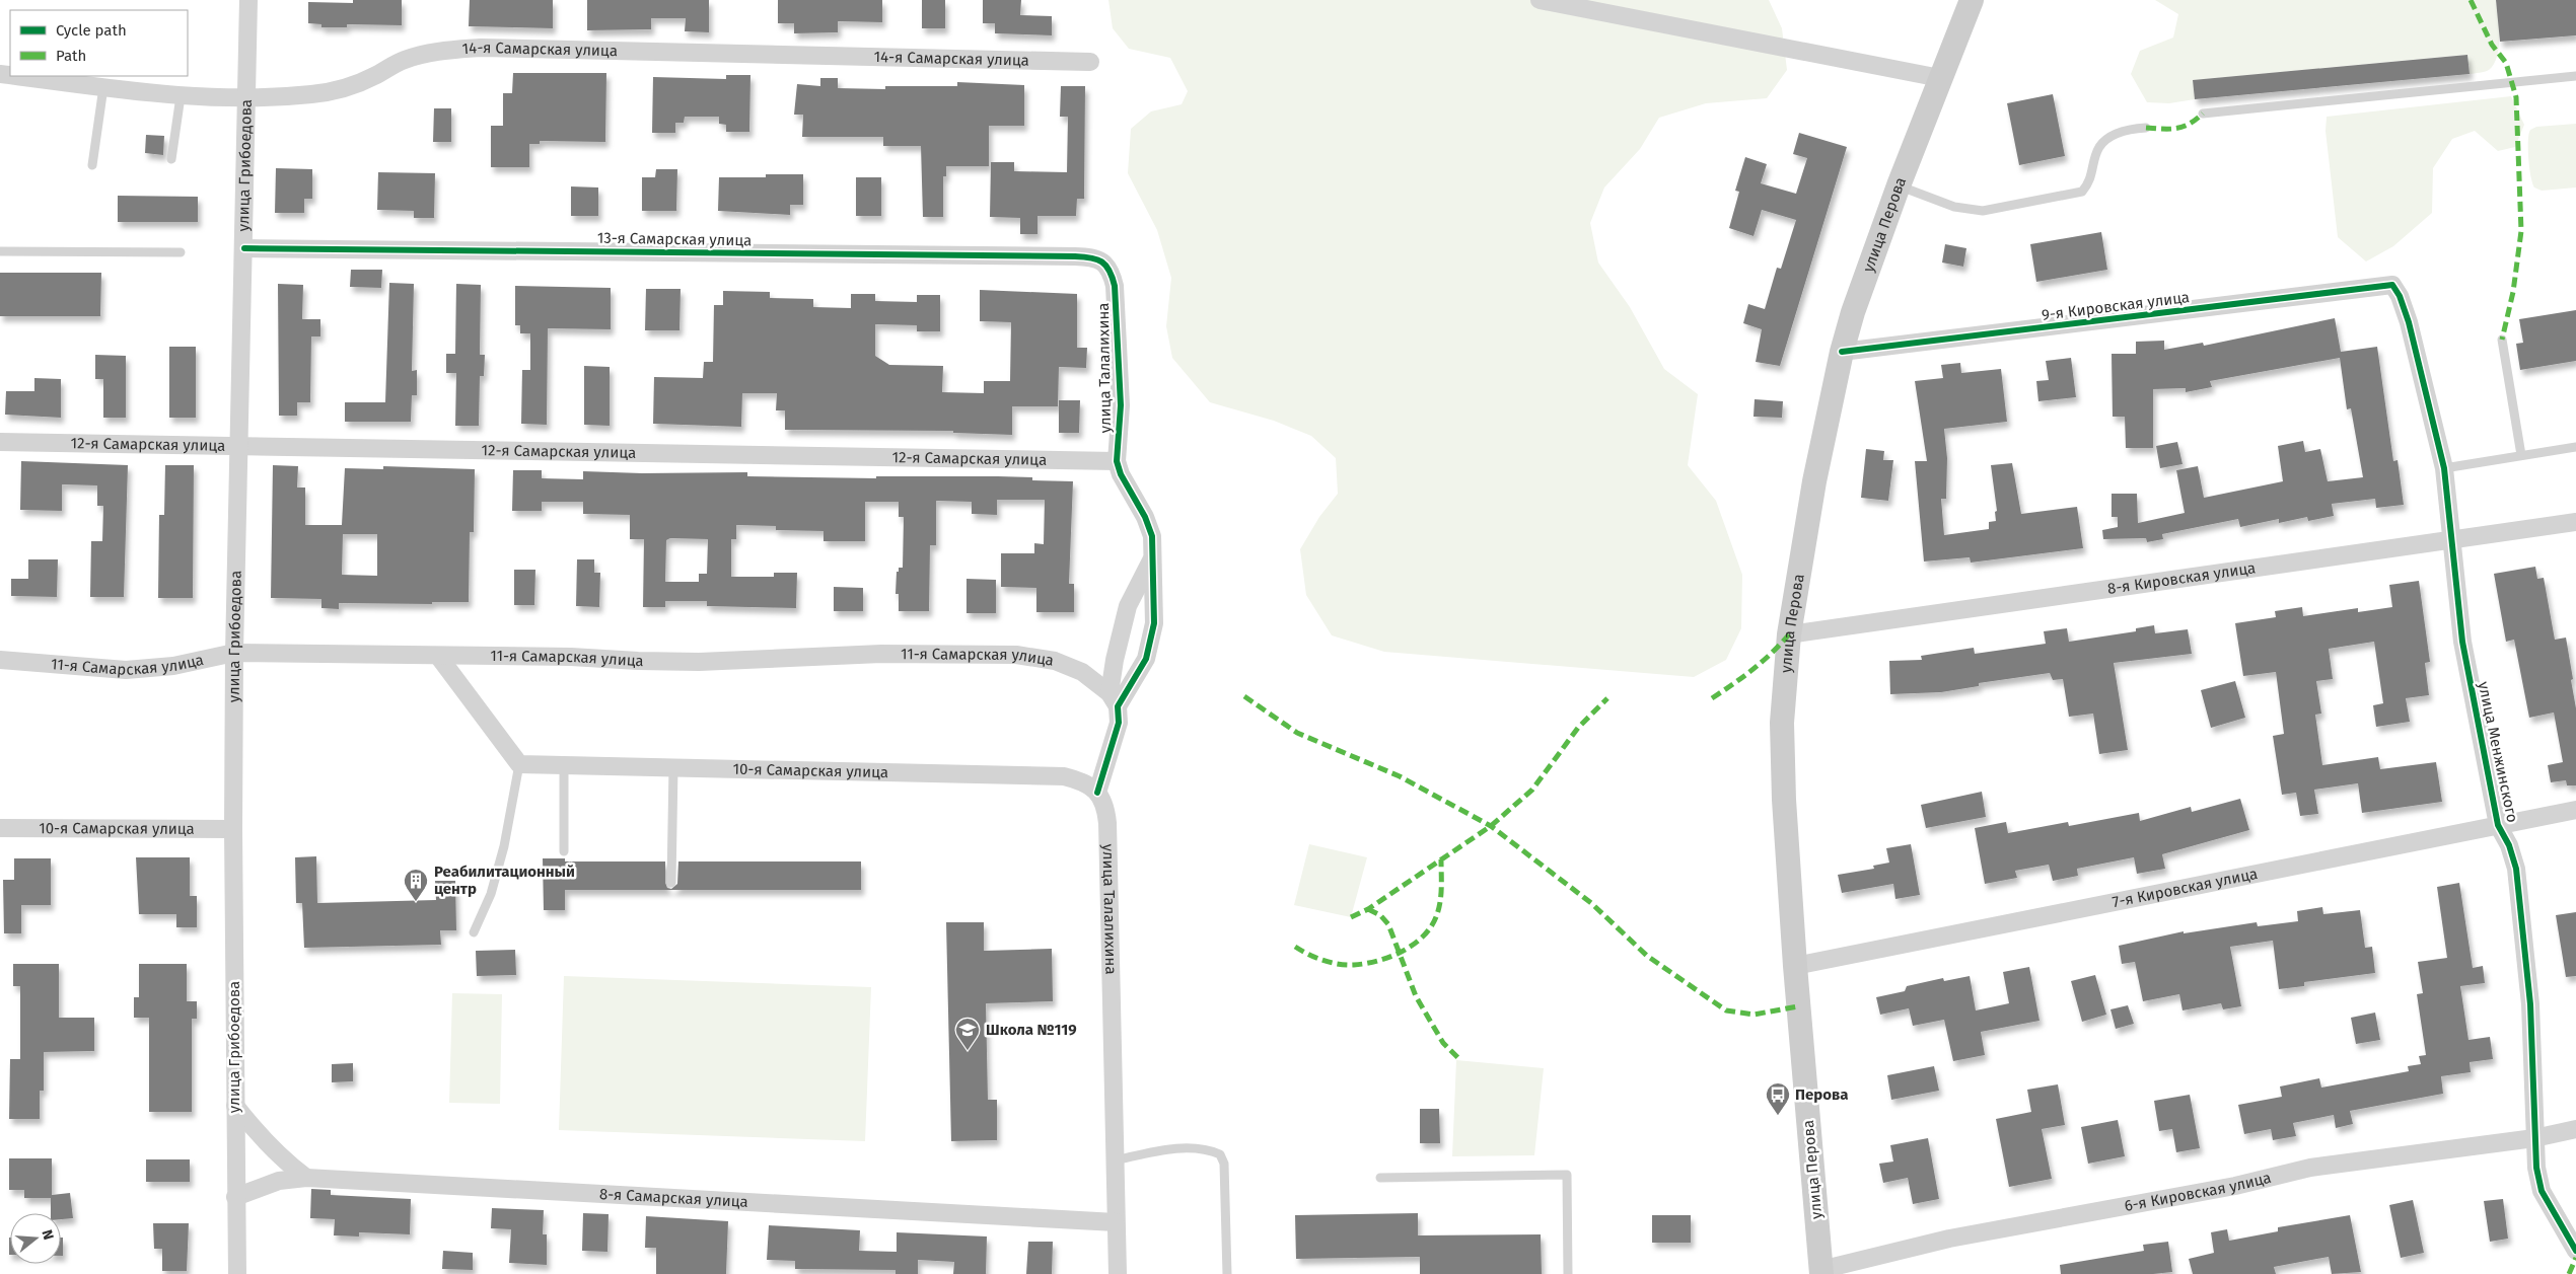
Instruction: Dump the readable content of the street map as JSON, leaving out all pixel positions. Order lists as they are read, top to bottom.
{
  "streets": {
    "street": [
      "14-я Самарская улица",
      "улица Грибоедова",
      "улица Перова",
      "13-я Самарская улица",
      "9-я Кировская улица",
      "улица Талалихина",
      "12-я Самарская улица",
      "8-я Кировская улица",
      "11-я Самарская улица",
      "улица Менжинского",
      "10-я Самарская улица",
      "7-я Кировская улица",
      "6-я Кировская улица",
      "8-я Самарская улица"
    ]
  },
  "crossings": [
    ["14-я Самарская улица", "улица Грибоедова"],
    ["улица Грибоедова", "13-я Самарская улица"],
    ["улица Грибоедова", "12-я Самарская улица"],
    ["улица Грибоедова", "11-я Самарская улица"],
    ["улица Грибоедова", "10-я Самарская улица"],
    ["улица Грибоедова", "8-я Самарская улица"],
    ["улица Перова", "9-я Кировская улица"],
    ["улица Перова", "8-я Кировская улица"],
    ["улица Перова", "7-я Кировская улица"],
    ["улица Перова", "6-я Кировская улица"],
    ["13-я Самарская улица", "улица Талалихина"],
    ["9-я Кировская улица", "улица Менжинского"],
    ["улица Талалихина", "12-я Самарская улица"],
    ["улица Талалихина", "11-я Самарская улица"],
    ["улица Талалихина", "10-я Самарская улица"],
    ["улица Талалихина", "8-я Самарская улица"],
    ["8-я Кировская улица", "улица Менжинского"],
    ["улица Менжинского", "7-я Кировская улица"],
    ["улица Менжинского", "6-я Кировская улица"]
  ],
  "places": {
    "building": ["Реабилитационный центр"],
    "school or university": ["Школа №119"],
    "bus stop": ["Перова"]
  },
  "legend": ["Cycle path", "Path"],
  "north": "right"
}
